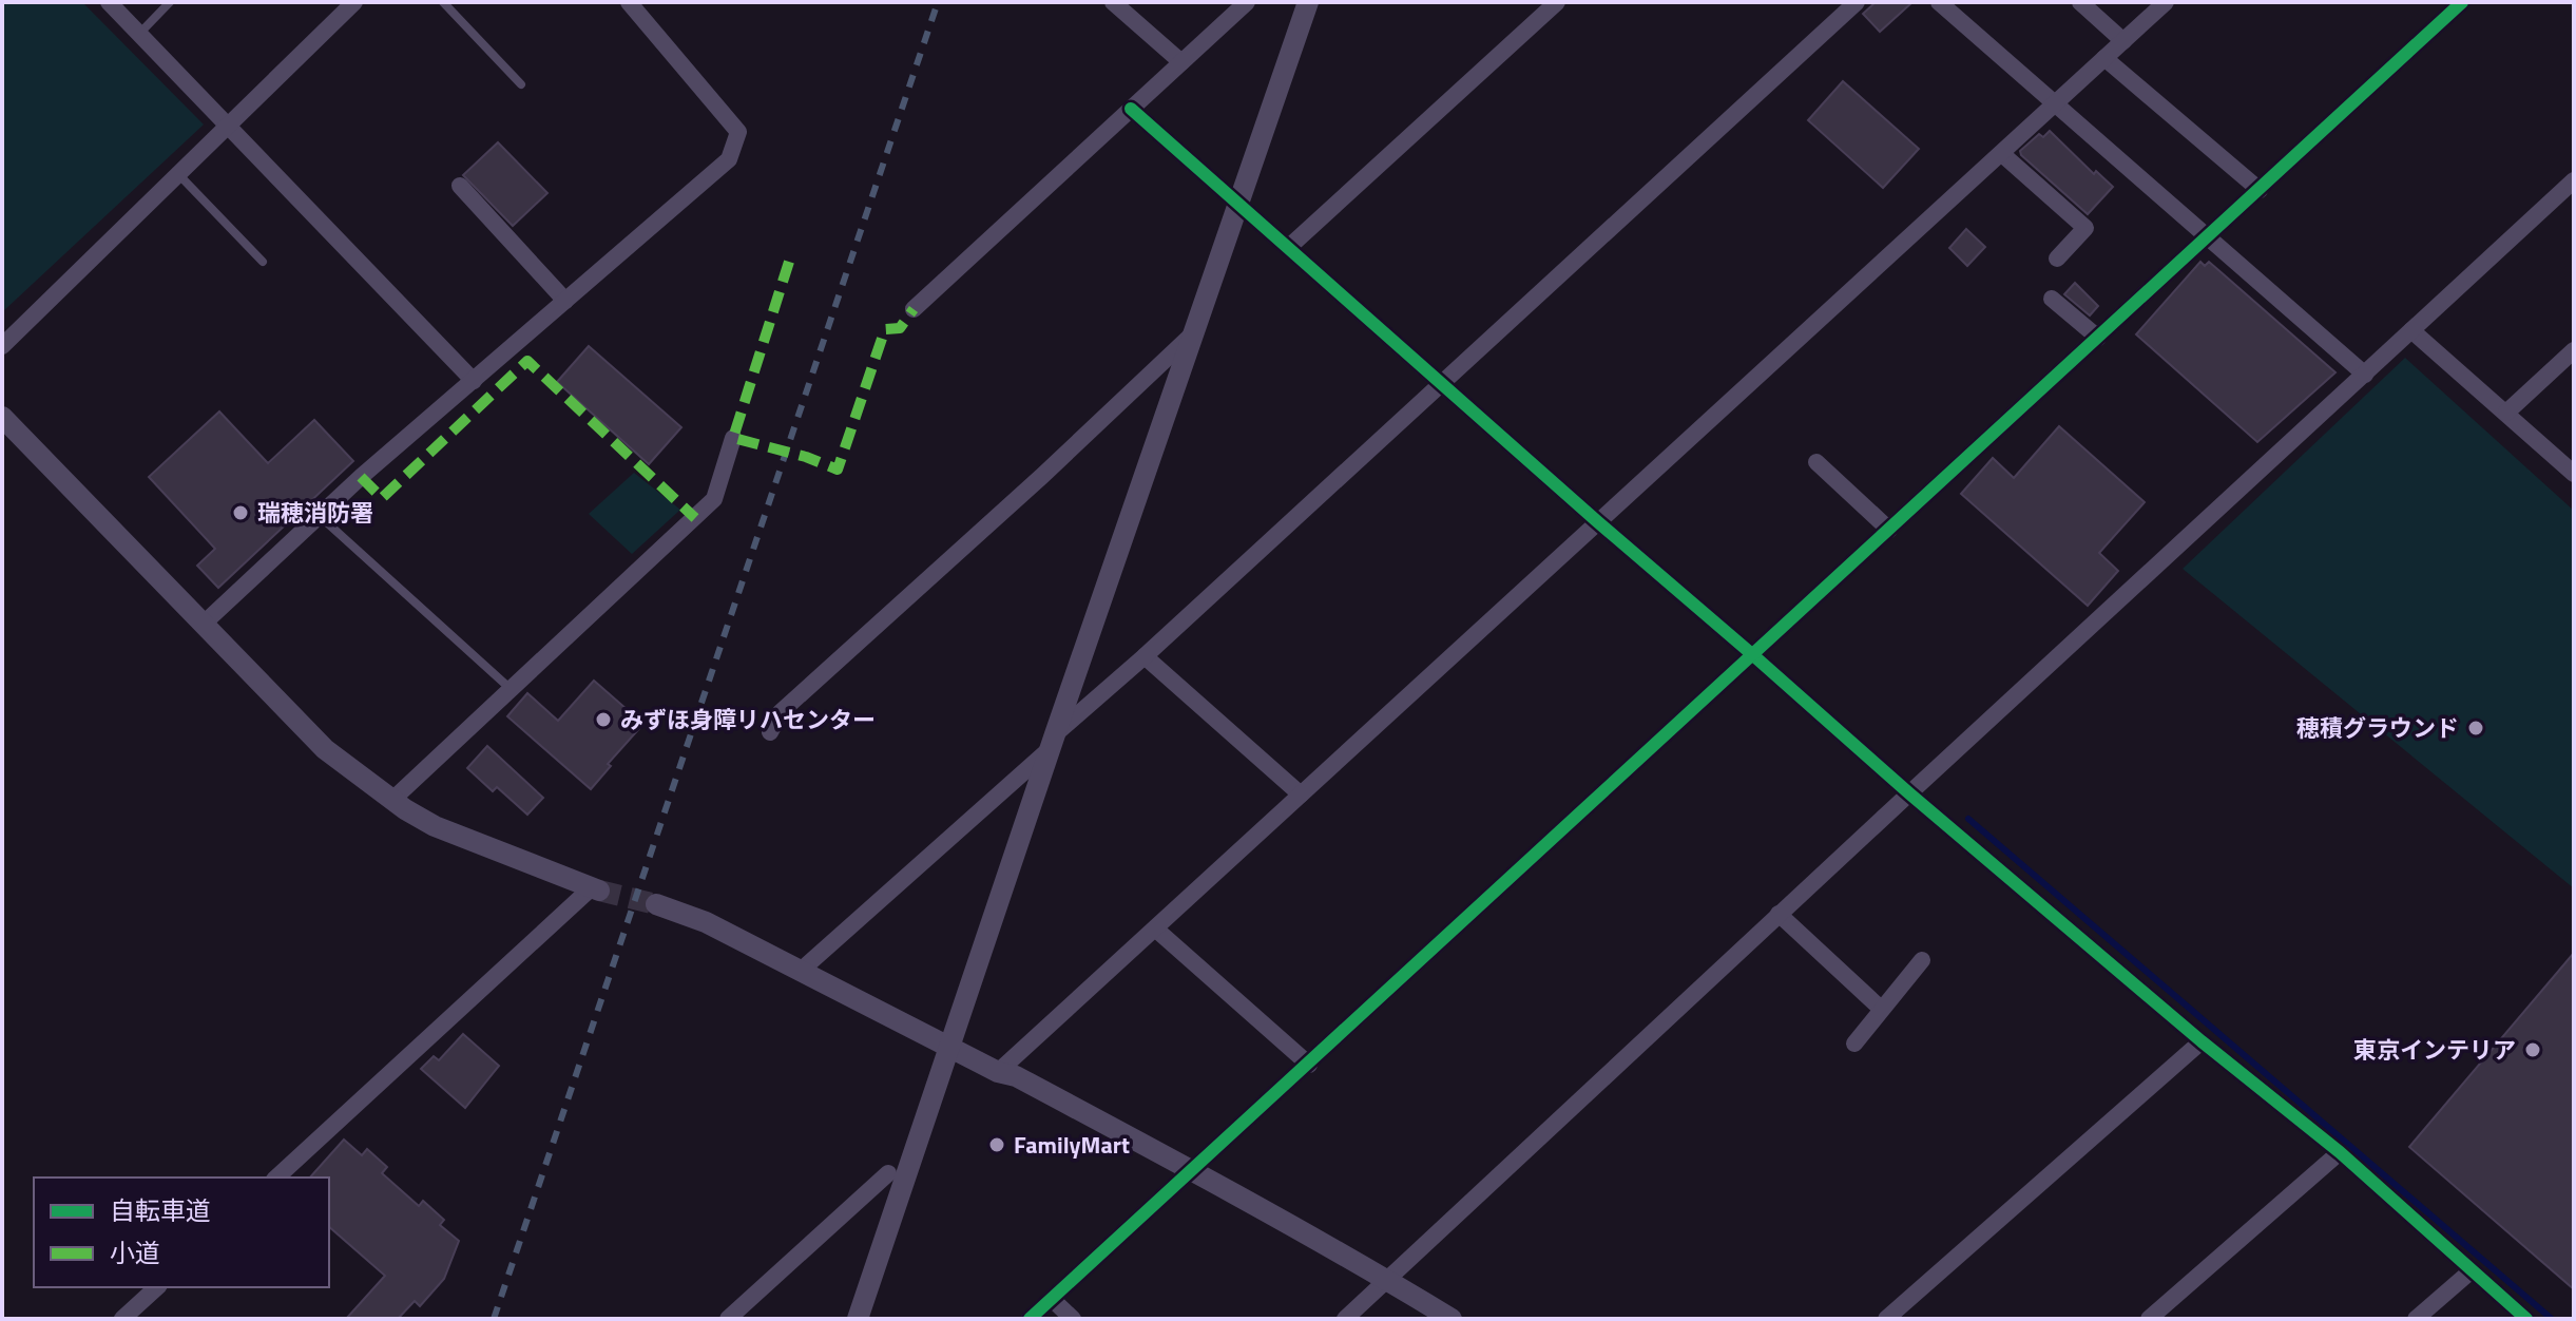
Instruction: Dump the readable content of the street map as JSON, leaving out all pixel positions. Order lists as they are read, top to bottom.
{
  "places": [
    "瑞穂消防署",
    "みずほ身障リハセンター",
    "穂積グラウンド",
    "東京インテリア",
    "FamilyMart"
  ],
  "legend": ["自転車道", "小道"]
}
